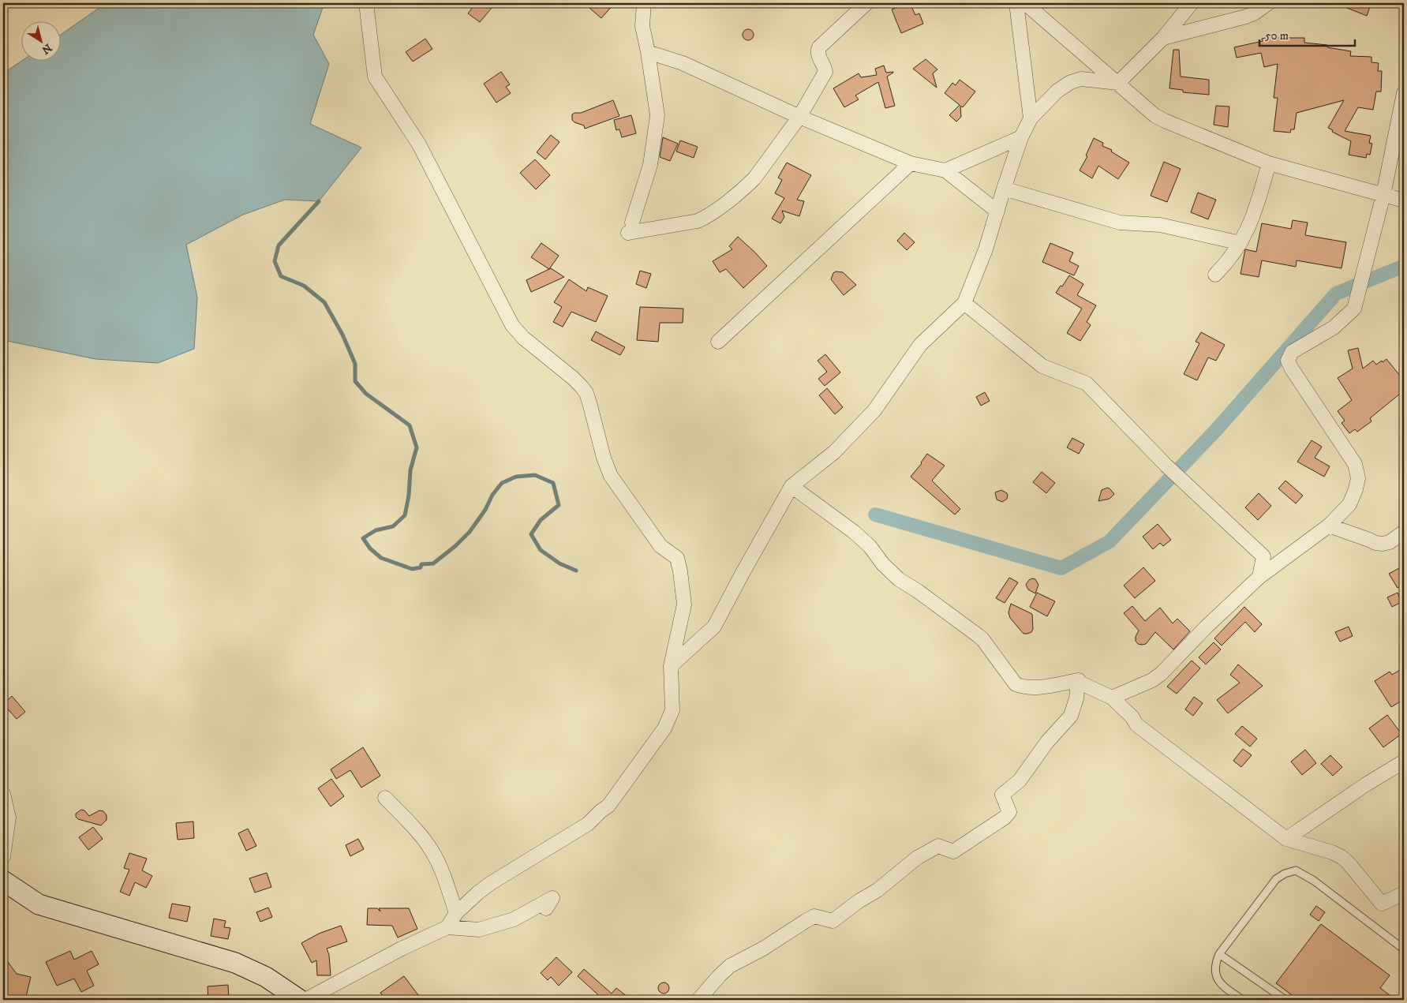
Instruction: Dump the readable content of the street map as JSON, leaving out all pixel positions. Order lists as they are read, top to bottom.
{
  "scale_bar": "50 m",
  "north": "bottom right"
}
